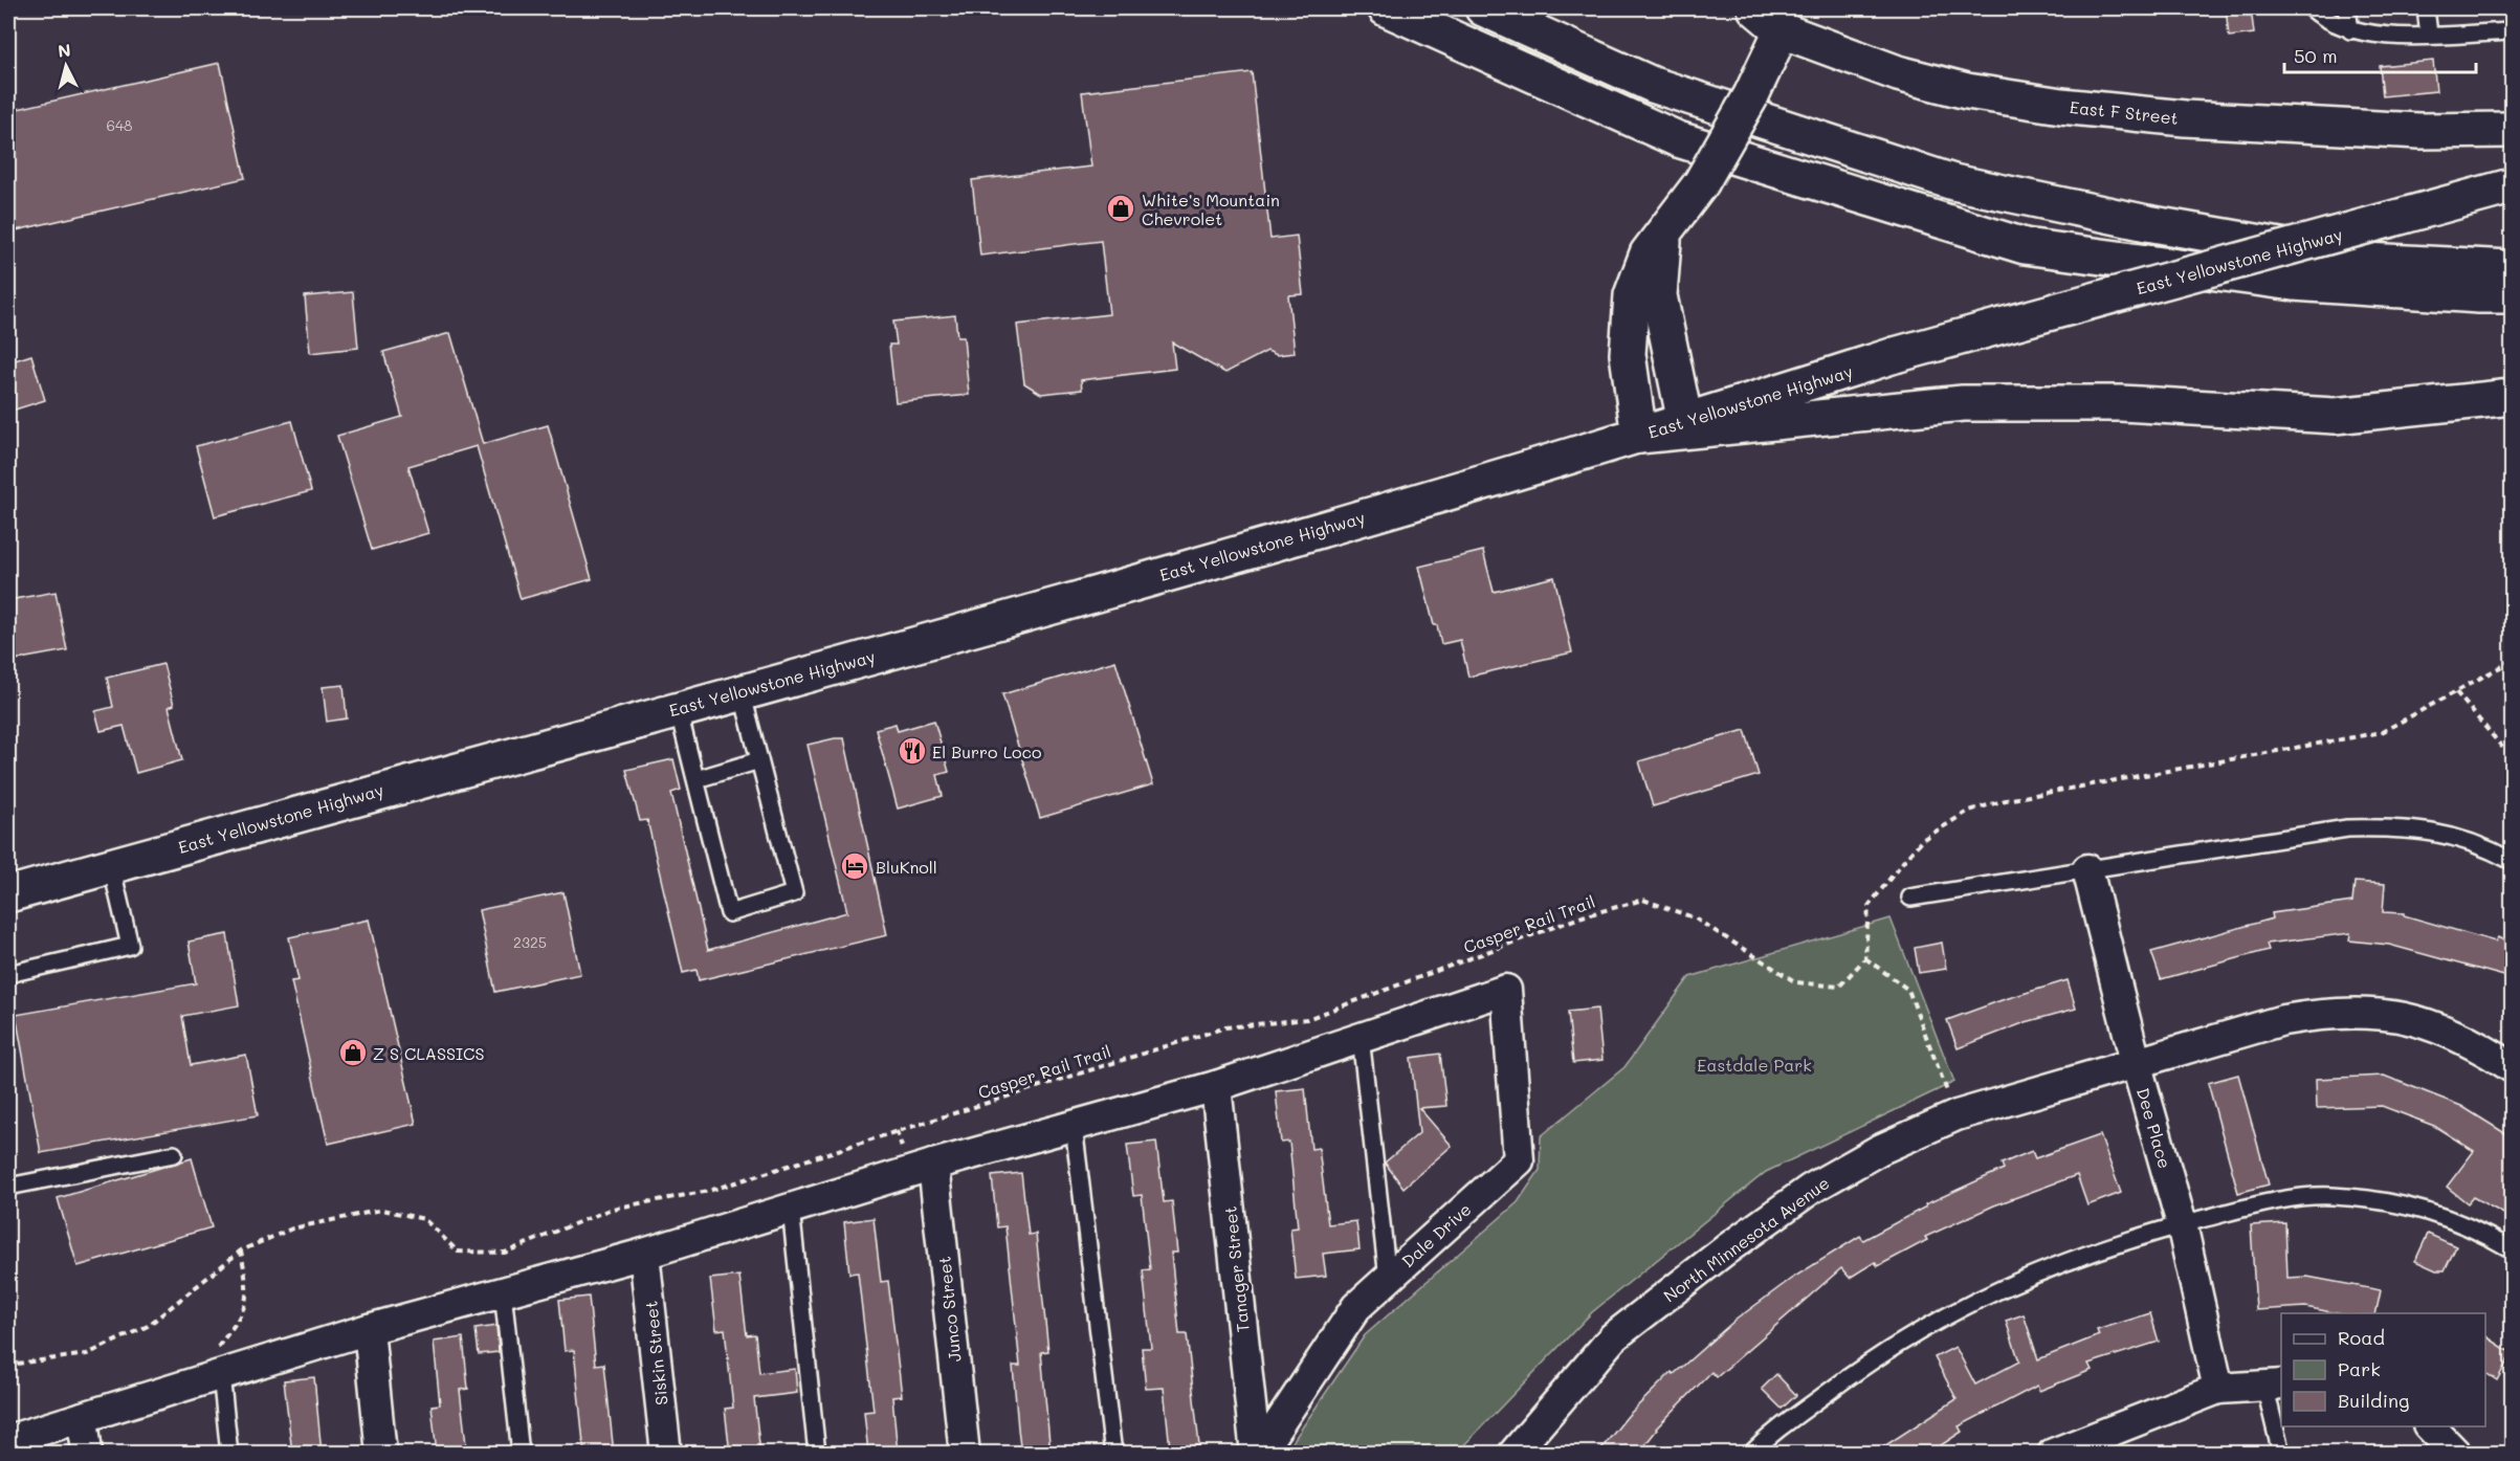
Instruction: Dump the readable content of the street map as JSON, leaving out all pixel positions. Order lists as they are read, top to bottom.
{
  "streets": {
    "main road": ["East F Street", "East Yellowstone Highway"],
    "street": [
      "Dee Place",
      "Dale Drive",
      "North Minnesota Avenue",
      "Tanager Street",
      "Junco Street",
      "Siskin Street"
    ],
    "path": ["Casper Rail Trail"]
  },
  "crossings": [
    ["Dee Place", "North Minnesota Avenue"],
    ["Dale Drive", "Tanager Street"]
  ],
  "parks": ["Eastdale Park"],
  "places": {
    "shop": ["White's Mountain Chevrolet", "Z S CLASSICS"],
    "restaurant": ["El Burro Loco"],
    "hotel": ["BluKnoll"]
  },
  "house_numbers": ["648", "2325"],
  "legend": ["Road", "Park", "Building"],
  "scale_bar": "50 m",
  "north": "top"
}
